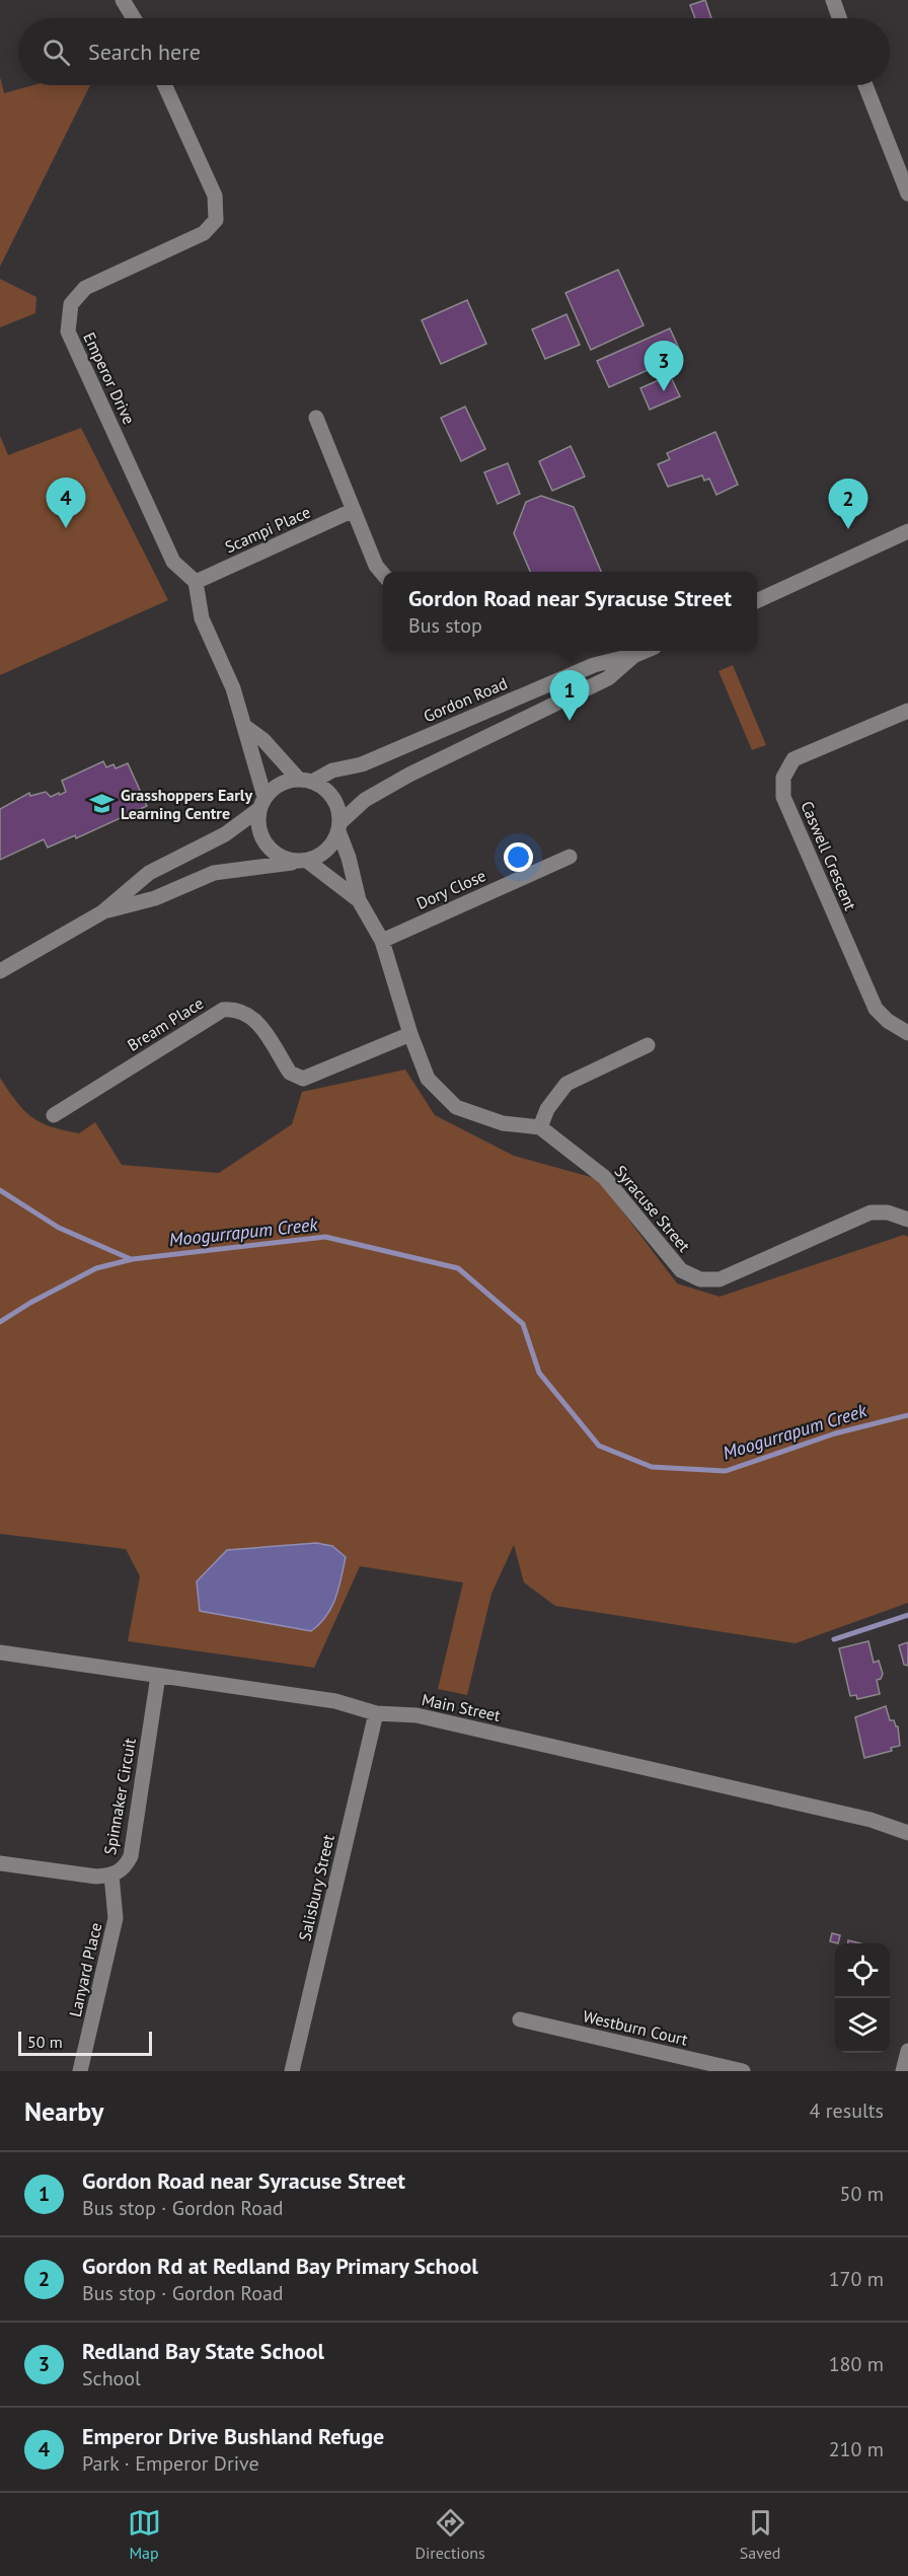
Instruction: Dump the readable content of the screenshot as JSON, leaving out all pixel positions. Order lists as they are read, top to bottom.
{
  "streets": {
    "street": [
      "Emperor Drive",
      "Scampi Place",
      "Gordon Road",
      "Caswell Crescent",
      "Dory Close",
      "Bream Place",
      "Syracuse Street",
      "Main Street",
      "Spinnaker Circuit",
      "Salisbury Street",
      "Lanyard Place",
      "Westburn Court"
    ]
  },
  "crossings": [
    ["Emperor Drive", "Scampi Place"],
    ["Main Street", "Spinnaker Circuit"],
    ["Main Street", "Salisbury Street"],
    ["Spinnaker Circuit", "Lanyard Place"]
  ],
  "water": ["Moogurrapum Creek"],
  "places": {
    "school or university": ["Grasshoppers Early Learning Centre"]
  },
  "scale_bar": "50 m",
  "page": {
    "search": "Search here",
    "pins": [
      "3",
      "4",
      "2",
      "1"
    ],
    "popup": ["Gordon Road near Syracuse Street", "Bus stop"],
    "scale": "50 m",
    "heading": ["Nearby", "4 results"],
    "list": [
      {
        "mark": "1",
        "name": "Gordon Road near Syracuse Street",
        "note": "Bus stop · Gordon Road",
        "value": "50 m"
      },
      {
        "mark": "2",
        "name": "Gordon Rd at Redland Bay Primary School",
        "note": "Bus stop · Gordon Road",
        "value": "170 m"
      },
      {
        "mark": "3",
        "name": "Redland Bay State School",
        "note": "School",
        "value": "180 m"
      },
      {
        "mark": "4",
        "name": "Emperor Drive Bushland Refuge",
        "note": "Park · Emperor Drive",
        "value": "210 m"
      }
    ],
    "nav": ["Map", "Directions", "Saved"]
  }
}
